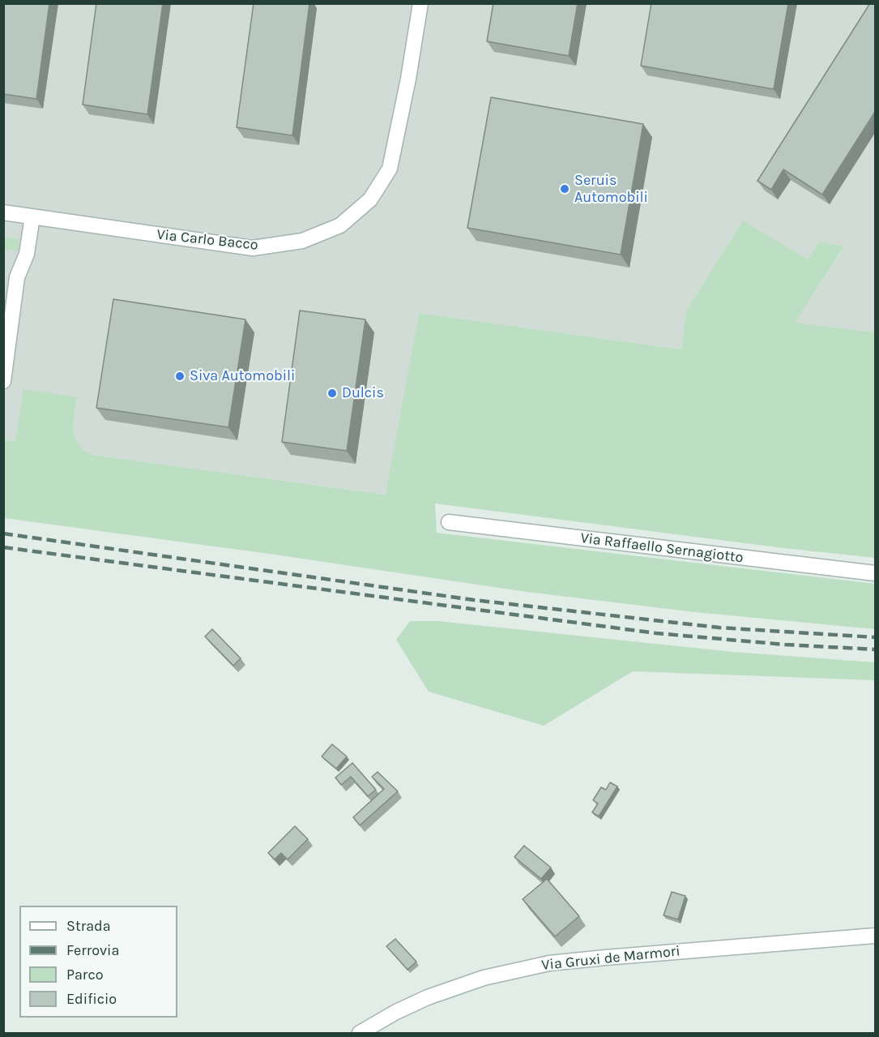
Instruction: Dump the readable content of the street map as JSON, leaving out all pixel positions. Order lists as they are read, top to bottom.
{
  "streets": {
    "street": ["Via Carlo Bacco", "Via Raffaello Sernagiotto", "Via Gruxi de Marmori"]
  },
  "places": ["Seruis Automobili", "Siva Automobili", "Dulcis"],
  "legend": [
    "Strada",
    "Ferrovia",
    "Parco",
    "Edificio"
  ]
}
